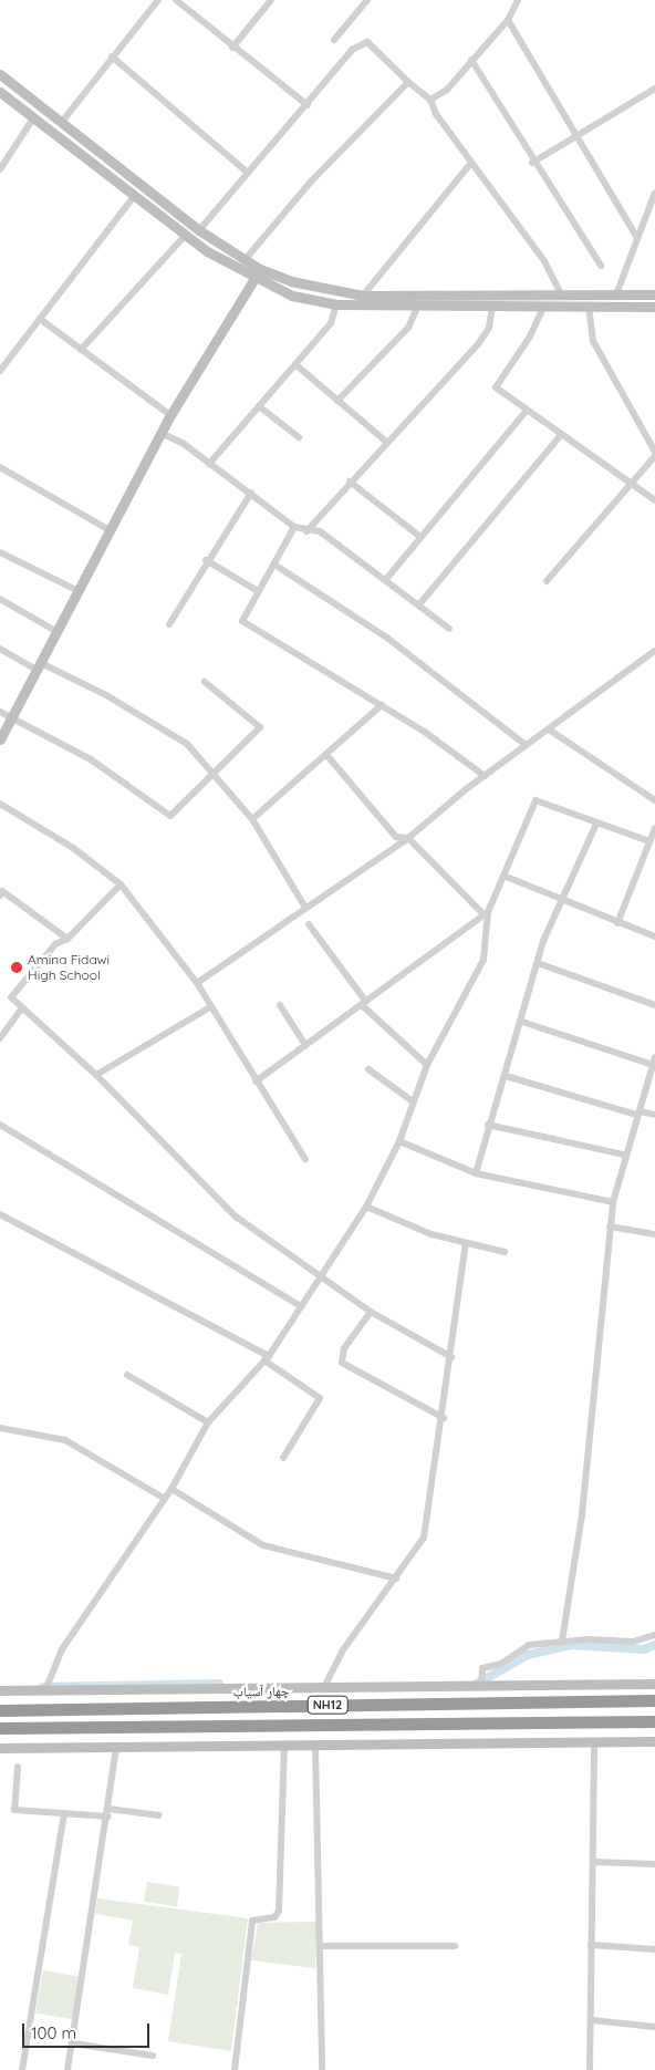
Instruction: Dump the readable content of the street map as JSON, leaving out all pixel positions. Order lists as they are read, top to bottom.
{
  "streets": {
    "highway": ["چهار آسیاب", "NH12"]
  },
  "places": ["Amina Fidawi High School"],
  "scale_bar": "100 m"
}
